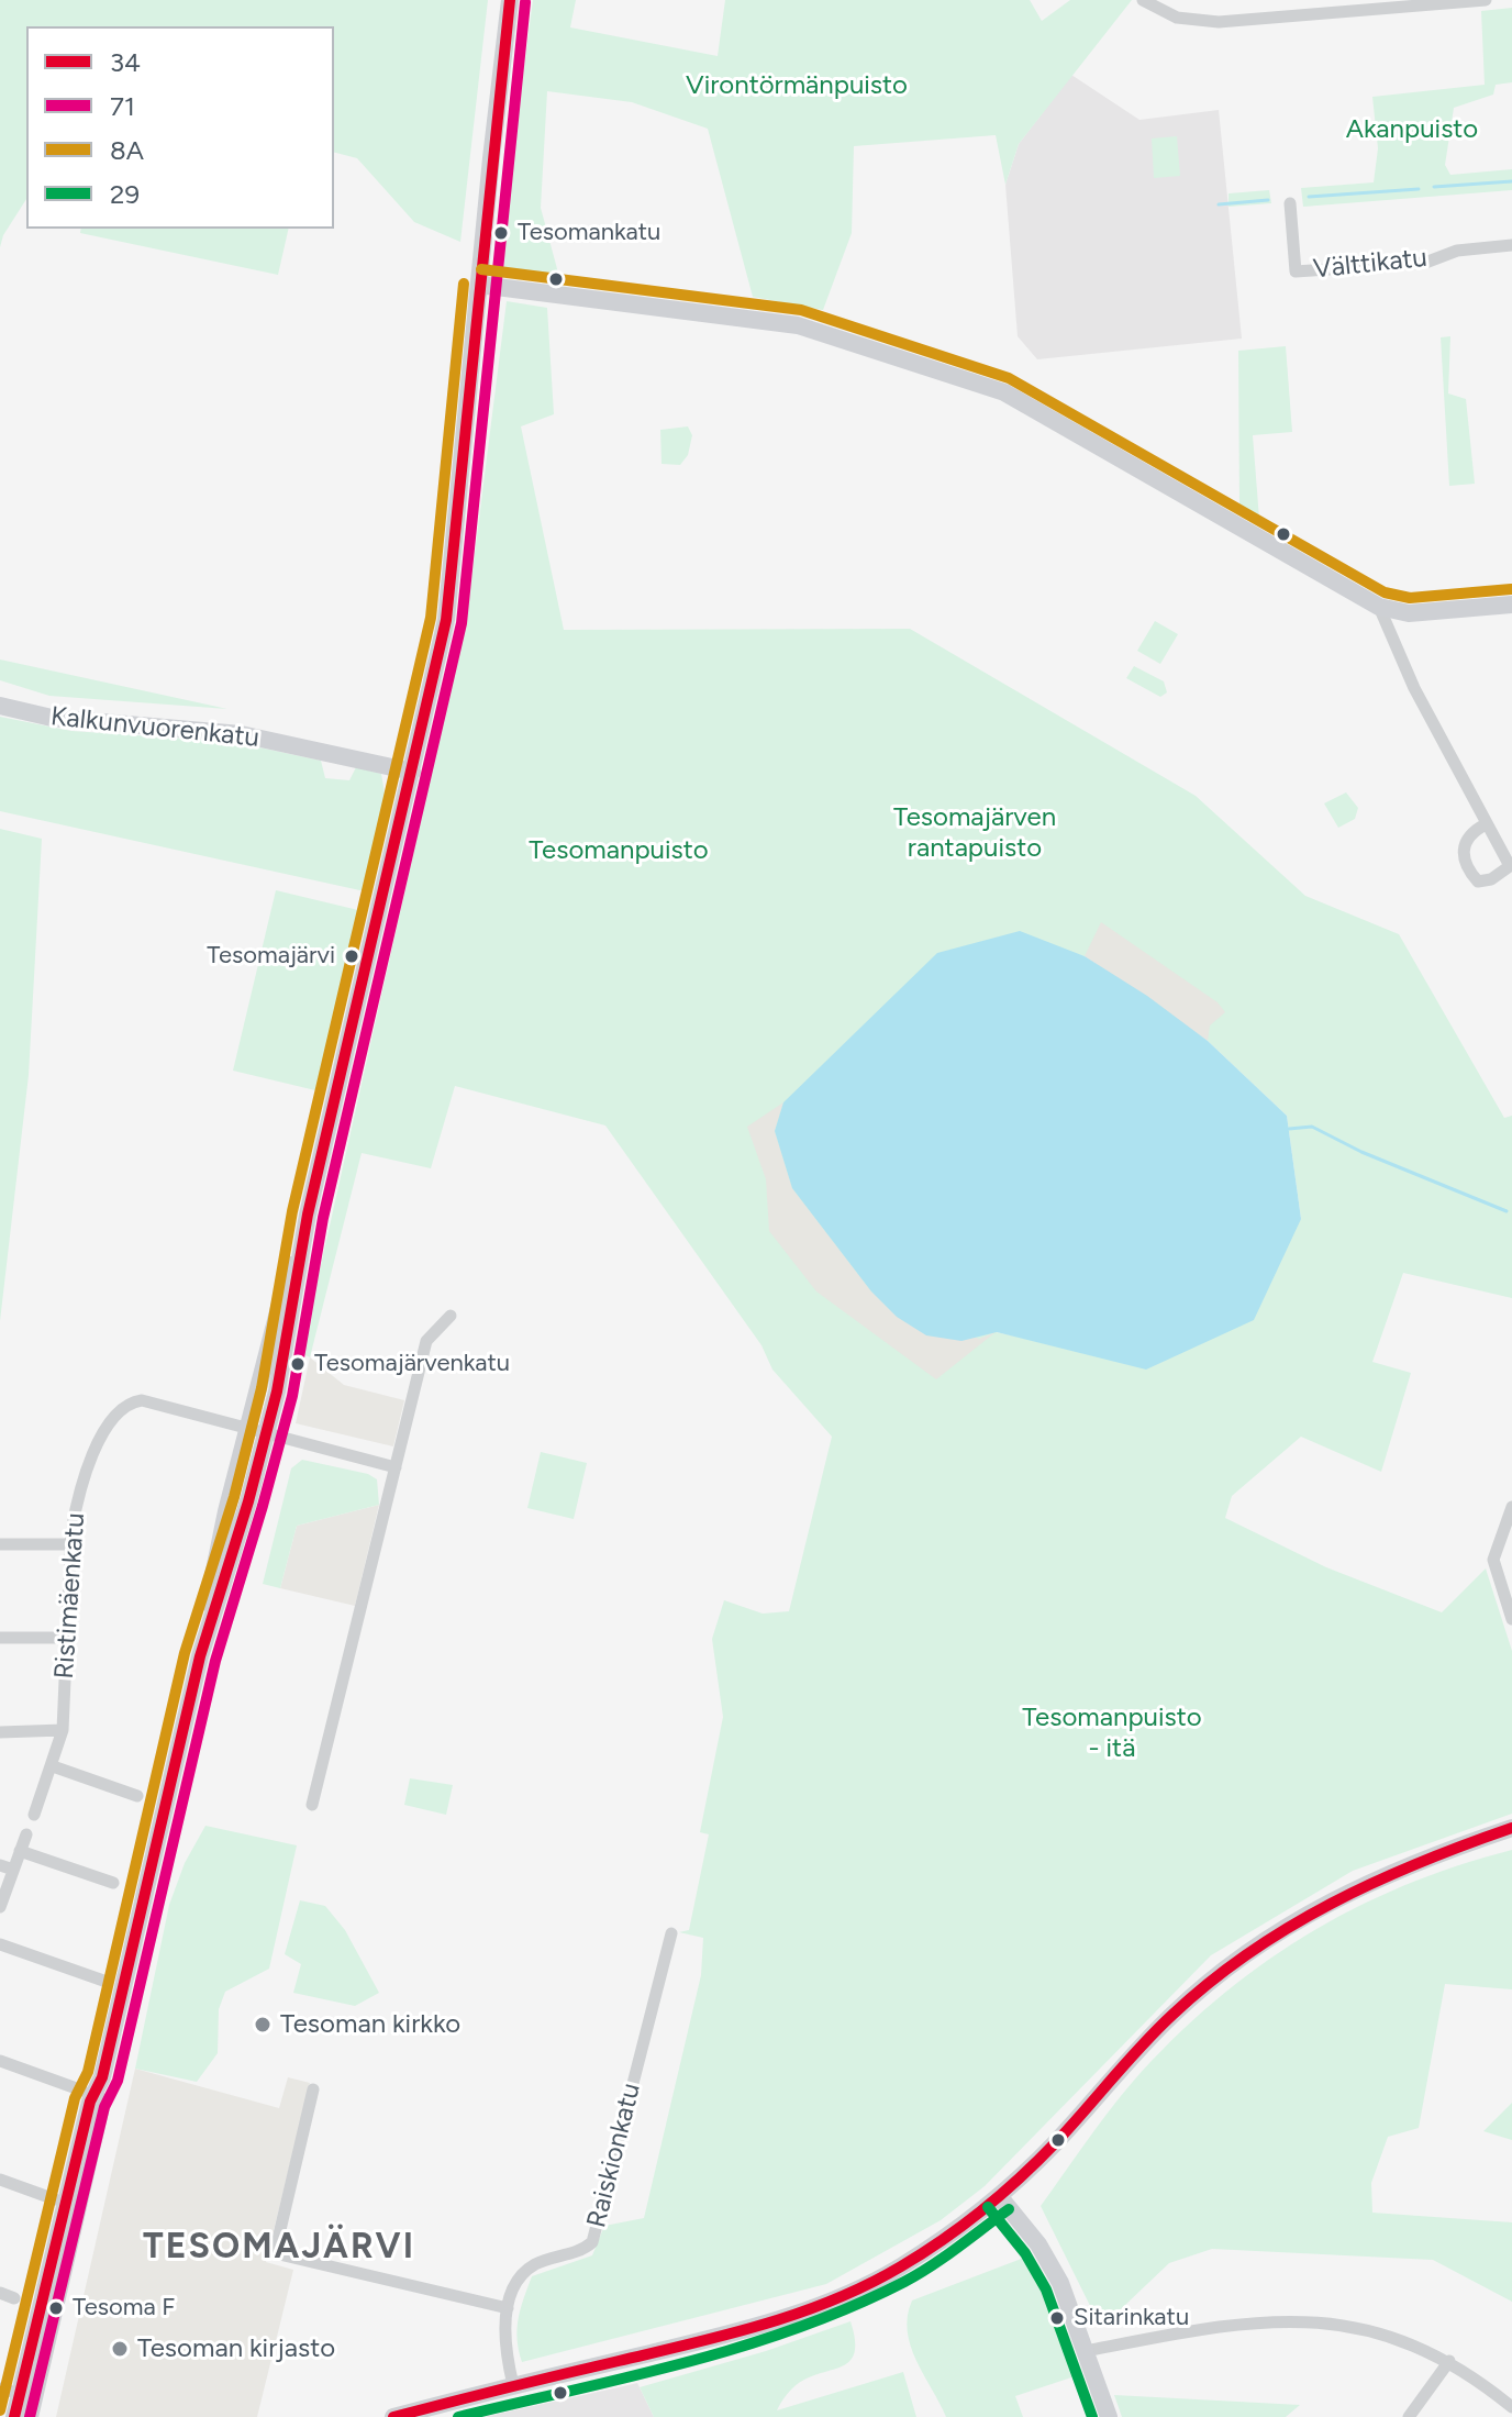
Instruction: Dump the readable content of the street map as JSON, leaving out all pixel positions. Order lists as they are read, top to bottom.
{
  "streets": {
    "main road": ["Kalkunvuorenkatu"],
    "street": ["Välttikatu", "Ristimäenkatu", "Raiskionkatu"]
  },
  "districts": ["TESOMAJÄRVI"],
  "parks": [
    "Virontörmänpuisto",
    "Akanpuisto",
    "Tesomajärven rantapuisto",
    "Tesomanpuisto",
    "Tesomanpuisto - itä"
  ],
  "places": [
    "Tesomankatu",
    "Tesomajärvi",
    "Tesomajärvenkatu",
    "Tesoman kirkko",
    "Tesoma F",
    "Sitarinkatu",
    "Tesoman kirjasto"
  ],
  "lines": [
    "transit line 34",
    "transit line 71",
    "transit line 8A",
    "transit line 29"
  ],
  "legend": [
    "34",
    "71",
    "8A",
    "29"
  ]
}
